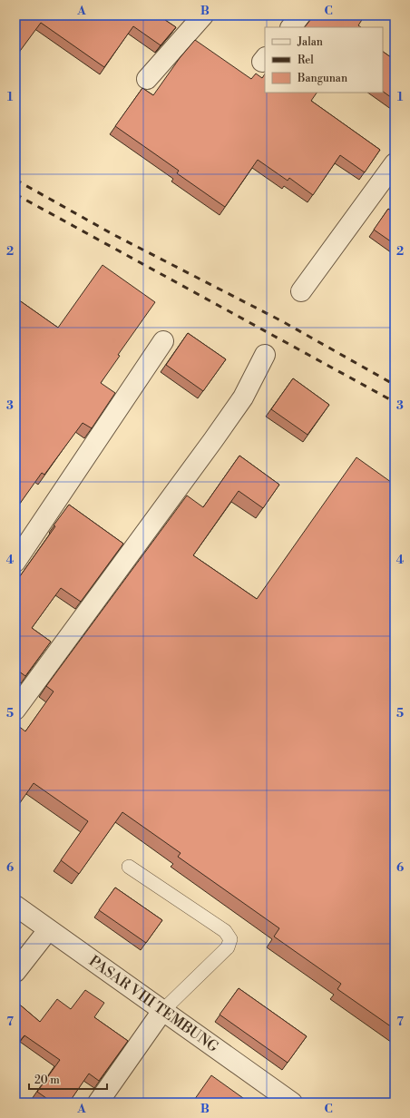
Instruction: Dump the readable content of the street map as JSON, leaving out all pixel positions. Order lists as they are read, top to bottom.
{
  "streets": {
    "street": ["PASAR VIII TEMBUNG"]
  },
  "legend": ["Jalan", "Rel", "Bangunan"],
  "scale_bar": "20 m",
  "grid": {
    "columns": ["A", "B", "C"],
    "rows": [
      "1",
      "2",
      "3",
      "4",
      "5",
      "6",
      "7"
    ]
  }
}
